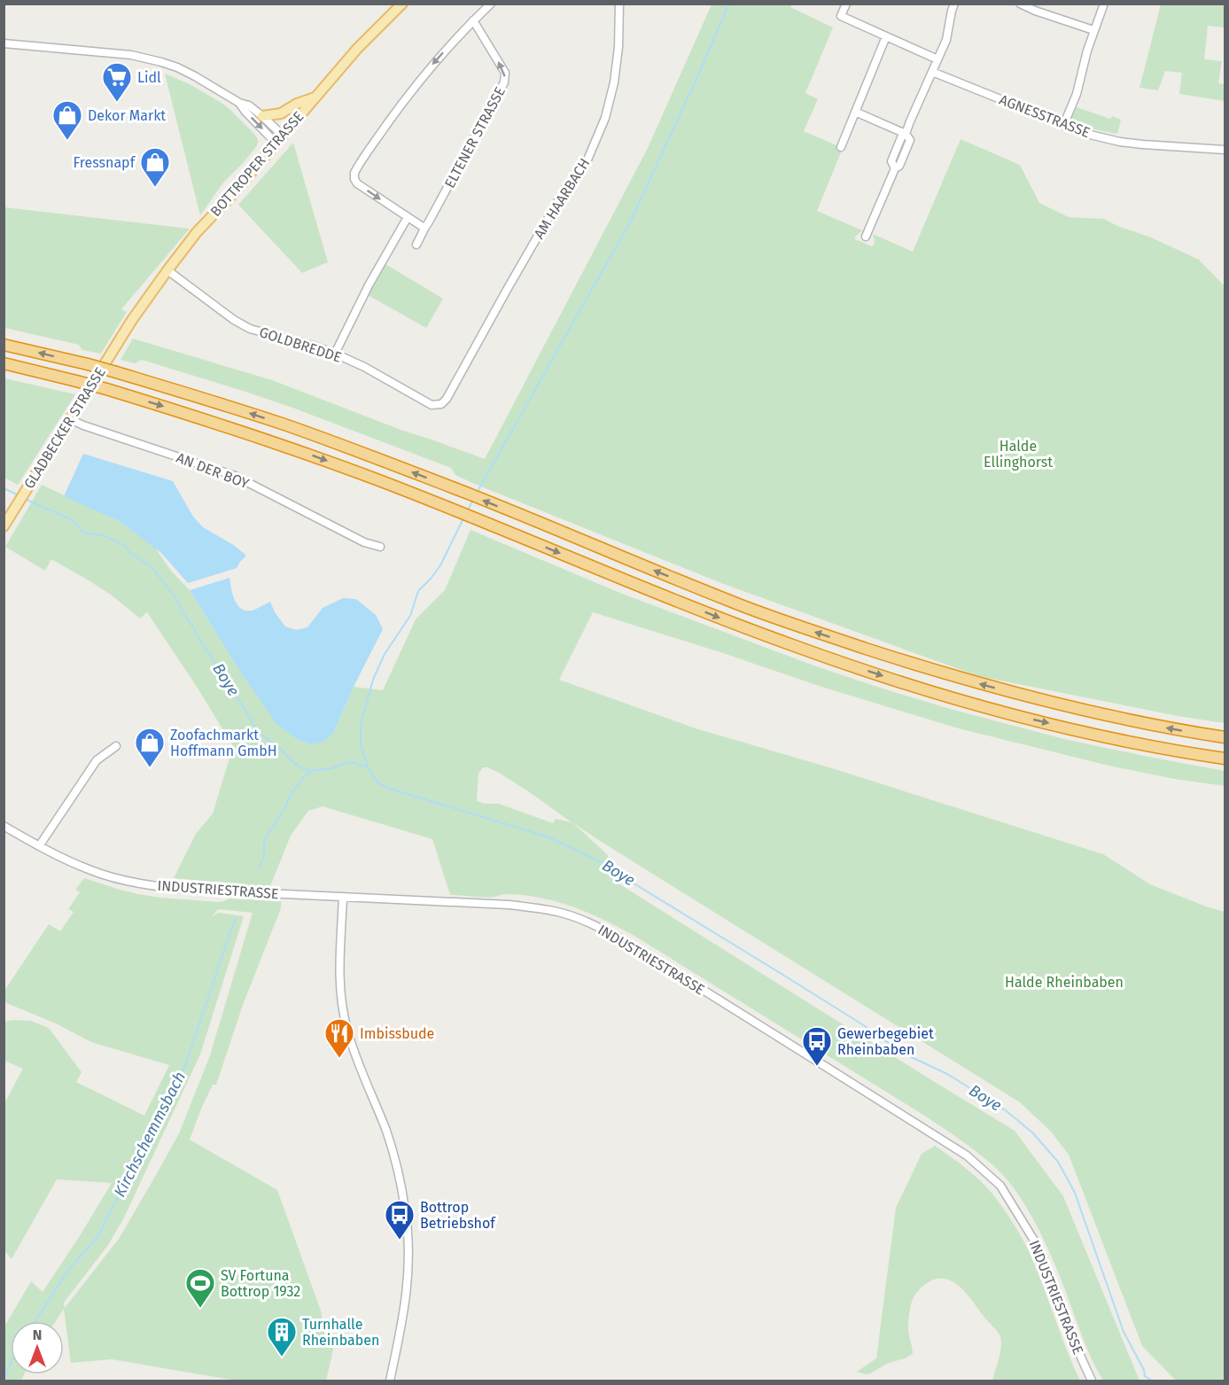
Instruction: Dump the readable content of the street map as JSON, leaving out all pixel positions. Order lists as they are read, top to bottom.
{
  "streets": {
    "main road": ["BOTTROPER STRASSE", "GLADBECKER STRASSE"],
    "street": [
      "AGNESSTRASSE",
      "ELTENER STRASSE",
      "AM HAARBACH",
      "GOLDBREDDE",
      "AN DER BOY",
      "INDUSTRIESTRASSE"
    ]
  },
  "crossings": [
    ["BOTTROPER STRASSE", "GOLDBREDDE"],
    ["BOTTROPER STRASSE", "GLADBECKER STRASSE"],
    ["AM HAARBACH", "GOLDBREDDE"],
    ["GLADBECKER STRASSE", "AN DER BOY"]
  ],
  "one_way": ["ELTENER STRASSE"],
  "water": ["Boye", "Kirchschemmsbach"],
  "parks": ["Halde Ellinghorst", "Halde Rheinbaben"],
  "places": {
    "supermarket": ["Lidl"],
    "shop": ["Dekor Markt", "Fressnapf", "Zoofachmarkt Hoffmann GmbH"],
    "restaurant": ["Imbissbude"],
    "bus stop": ["Gewerbegebiet Rheinbaben", "Bottrop Betriebshof"],
    "sports": ["SV Fortuna Bottrop 1932"],
    "building": ["Turnhalle Rheinbaben"]
  },
  "north": "top"
}
